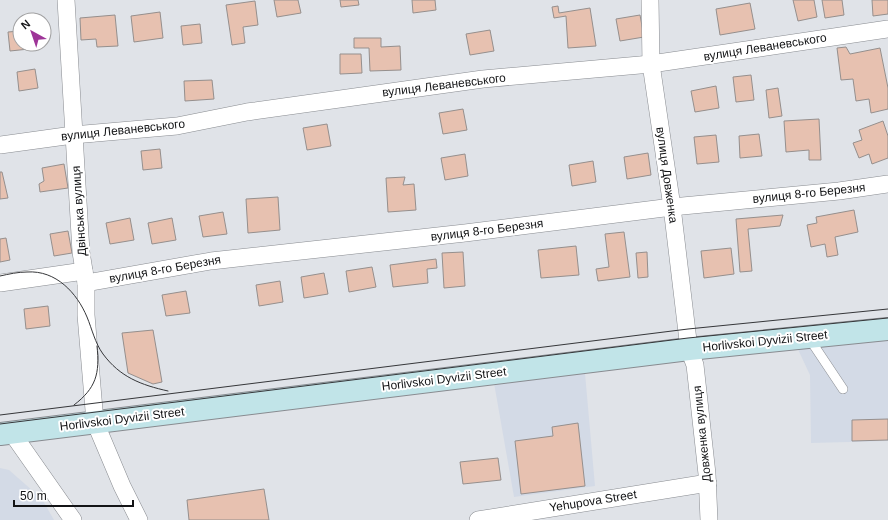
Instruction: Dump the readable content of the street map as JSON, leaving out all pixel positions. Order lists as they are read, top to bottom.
{
  "streets": {
    "main road": ["Horlivskoi Dyvizii Street"],
    "street": [
      "вулиця Леваневського",
      "вулиця Довженка",
      "вулиця 8-го Березня",
      "Двінська вулиця",
      "Довженка вулиця",
      "Yehupova Street"
    ]
  },
  "crossings": [
    ["вулиця Леваневського", "вулиця Довженка"],
    ["вулиця Леваневського", "Двінська вулиця"],
    ["вулиця Довженка", "вулиця 8-го Березня"],
    ["вулиця Довженка", "Horlivskoi Dyvizii Street"],
    ["вулиця Довженка", "Довженка вулиця"],
    ["вулиця 8-го Березня", "Двінська вулиця"],
    ["Двінська вулиця", "Horlivskoi Dyvizii Street"],
    ["Horlivskoi Dyvizii Street", "Довженка вулиця"],
    ["Довженка вулиця", "Yehupova Street"]
  ],
  "scale_bar": "50 m",
  "north": "top left"
}
